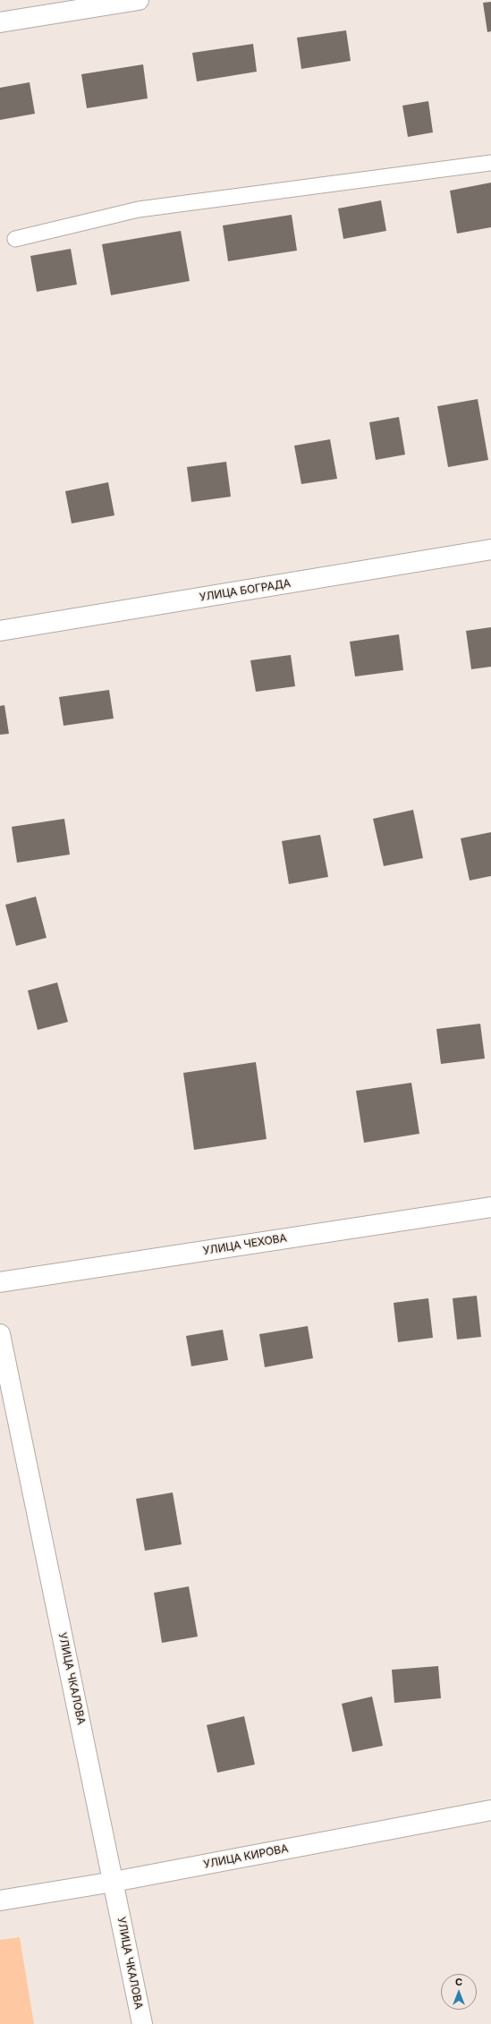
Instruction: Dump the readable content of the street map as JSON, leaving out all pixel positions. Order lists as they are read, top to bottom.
{
  "streets": {
    "street": [
      "УЛИЦА БОГРАДА",
      "УЛИЦА ЧЕХОВА",
      "УЛИЦА ЧКАЛОВА",
      "УЛИЦА КИРОВА"
    ]
  },
  "crossings": [
    ["УЛИЦА ЧКАЛОВА", "УЛИЦА КИРОВА"]
  ],
  "north": "top"
}
